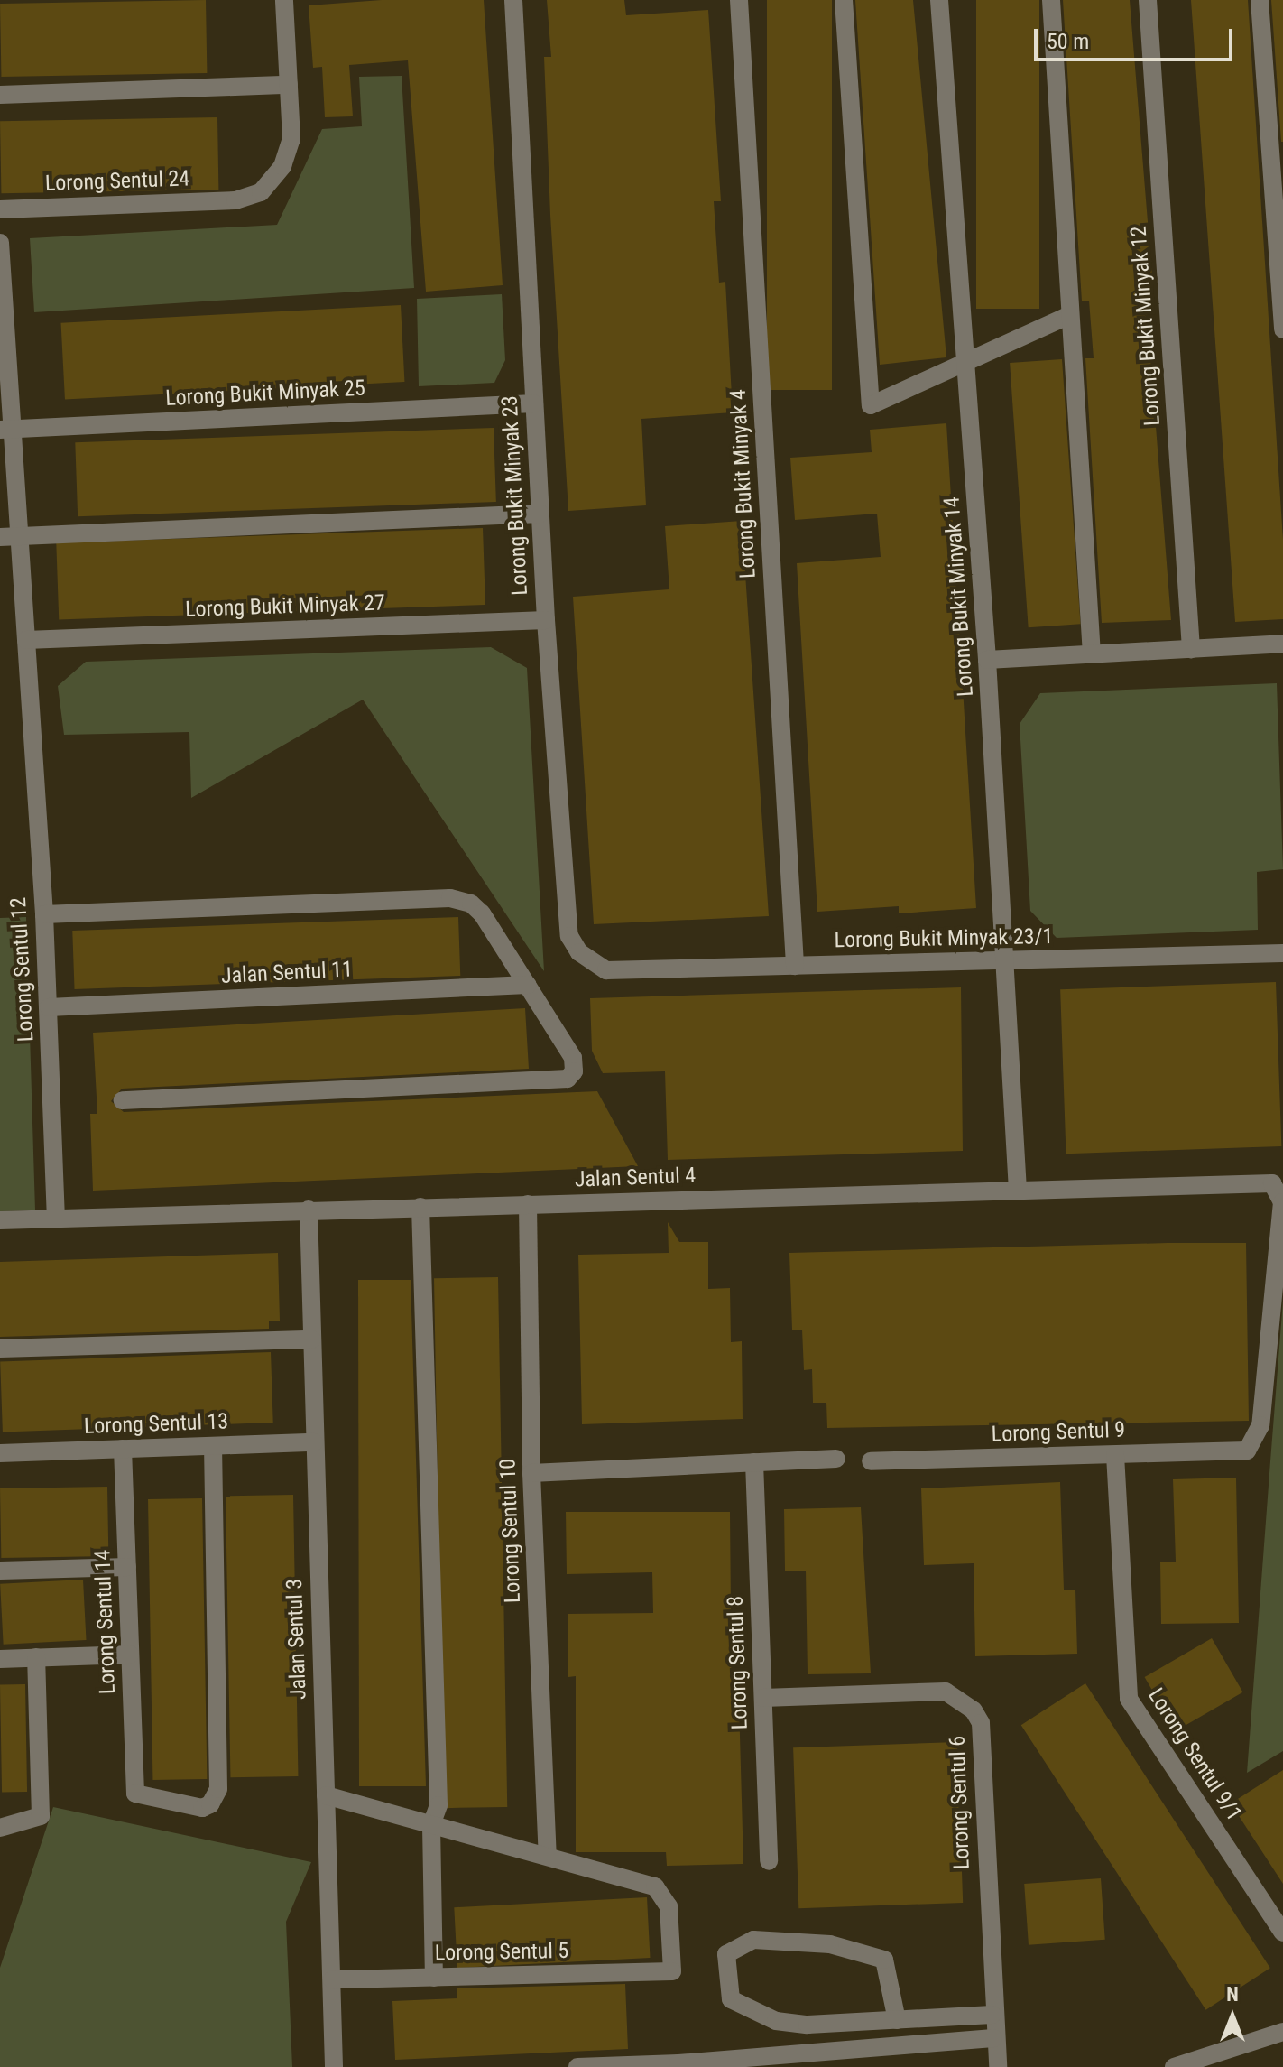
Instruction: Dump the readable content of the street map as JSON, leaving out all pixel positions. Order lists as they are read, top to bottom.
{
  "streets": {
    "street": [
      "Lorong Sentul 24",
      "Lorong Bukit Minyak 12",
      "Lorong Bukit Minyak 25",
      "Lorong Bukit Minyak 4",
      "Lorong Bukit Minyak 23",
      "Lorong Bukit Minyak 14",
      "Lorong Bukit Minyak 27",
      "Lorong Bukit Minyak 23/1",
      "Lorong Sentul 12",
      "Jalan Sentul 11",
      "Jalan Sentul 4",
      "Lorong Sentul 13",
      "Lorong Sentul 9",
      "Lorong Sentul 10",
      "Lorong Sentul 14",
      "Jalan Sentul 3",
      "Lorong Sentul 8",
      "Lorong Sentul 9/1",
      "Lorong Sentul 6",
      "Lorong Sentul 5"
    ]
  },
  "crossings": [
    ["Lorong Bukit Minyak 25", "Lorong Bukit Minyak 23"],
    ["Lorong Bukit Minyak 25", "Lorong Sentul 12"],
    ["Lorong Bukit Minyak 4", "Lorong Bukit Minyak 23/1"],
    ["Lorong Bukit Minyak 23", "Lorong Bukit Minyak 27"],
    ["Lorong Bukit Minyak 23", "Lorong Bukit Minyak 23/1"],
    ["Lorong Bukit Minyak 14", "Lorong Bukit Minyak 23/1"],
    ["Lorong Bukit Minyak 14", "Jalan Sentul 4"],
    ["Lorong Bukit Minyak 27", "Lorong Sentul 12"],
    ["Lorong Sentul 12", "Jalan Sentul 11"],
    ["Lorong Sentul 12", "Jalan Sentul 4"],
    ["Jalan Sentul 4", "Lorong Sentul 9"],
    ["Jalan Sentul 4", "Lorong Sentul 10"],
    ["Jalan Sentul 4", "Jalan Sentul 3"],
    ["Lorong Sentul 13", "Lorong Sentul 14"],
    ["Lorong Sentul 13", "Jalan Sentul 3"],
    ["Lorong Sentul 9", "Lorong Sentul 9/1"],
    ["Lorong Sentul 10", "Lorong Sentul 5"],
    ["Jalan Sentul 3", "Lorong Sentul 5"],
    ["Lorong Sentul 8", "Lorong Sentul 6"]
  ],
  "scale_bar": "50 m",
  "north": "top"
}
